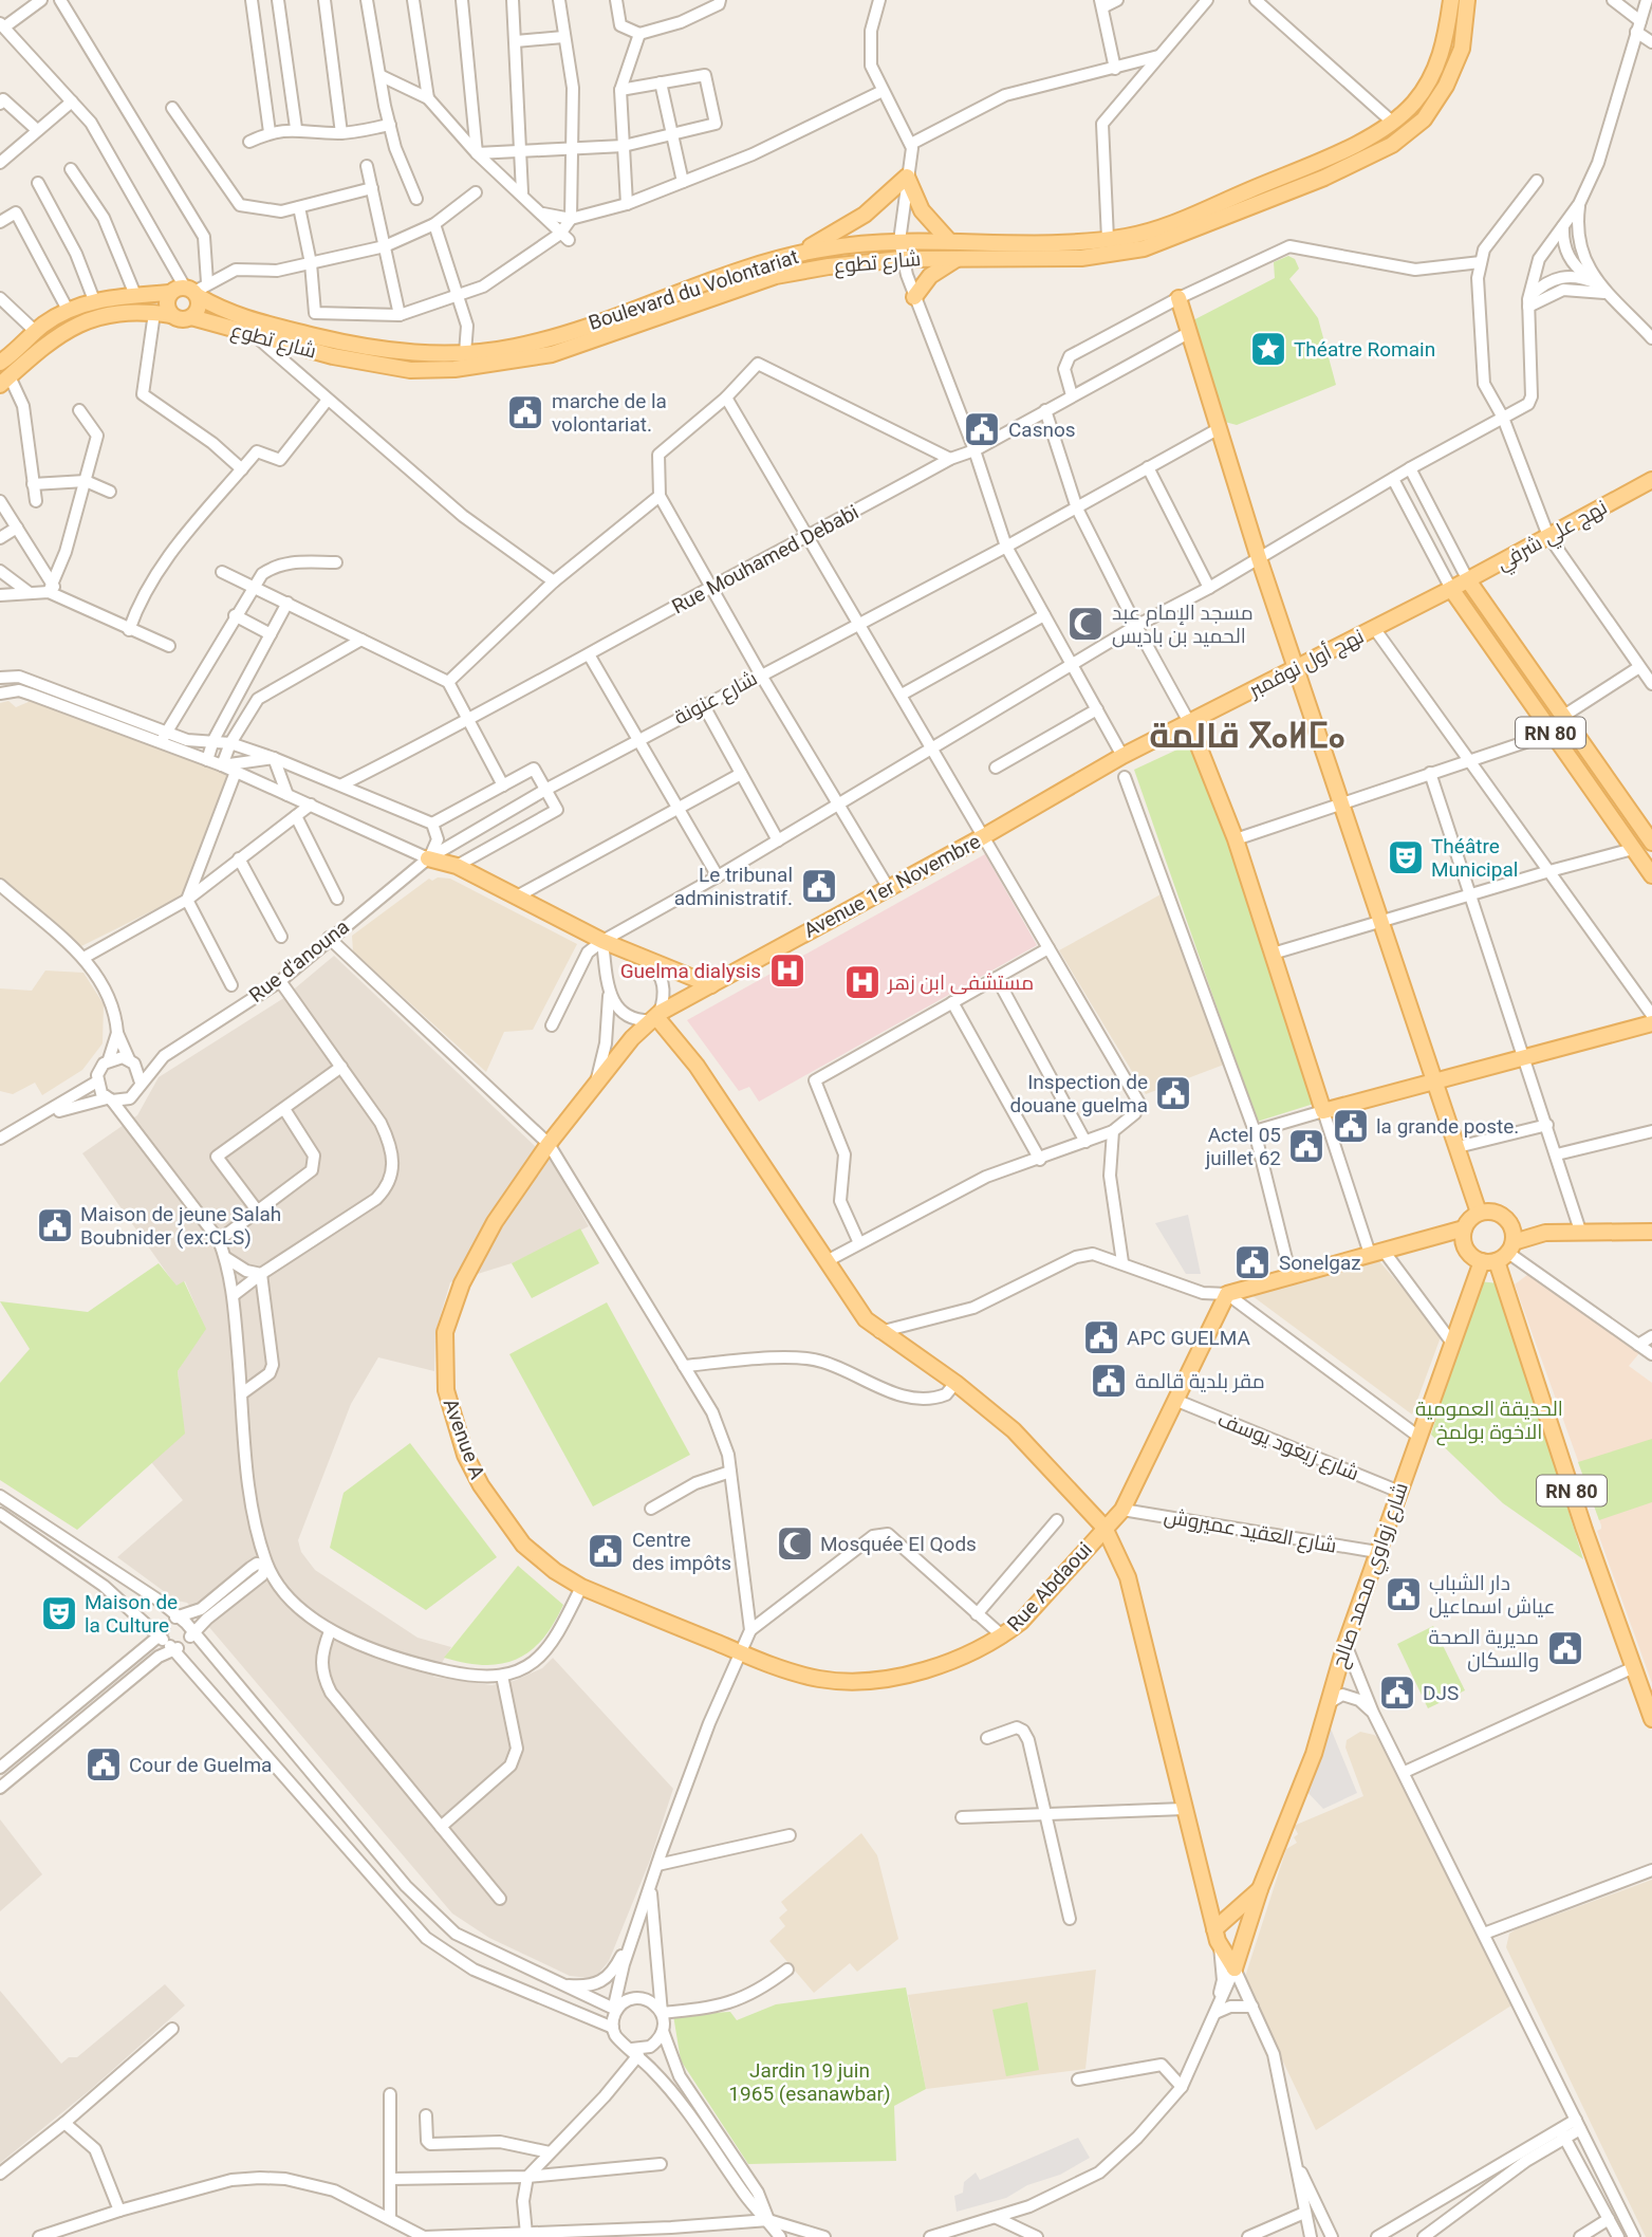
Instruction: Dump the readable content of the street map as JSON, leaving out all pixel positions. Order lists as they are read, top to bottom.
{
  "streets": {
    "main road": [
      "شارع تطوع",
      "Boulevard du Volontariat",
      "نهج علي شرفي",
      "نهج أول نوفمبر",
      "RN 80",
      "Avenue 1er Novembre",
      "Avenue A",
      "شارع زواوي محمد صالح",
      "Rue Abdaoui"
    ],
    "street": [
      "Rue Mouhamed Debabi",
      "شارع عنونة",
      "Rue d'anouna",
      "شارع زيغود يوسف",
      "شارع العقيد عميروش"
    ]
  },
  "crossings": [
    ["نهج علي شرفي", "نهج أول نوفمبر"],
    ["نهج علي شرفي", "RN 80"],
    ["نهج أول نوفمبر", "RN 80"],
    ["نهج أول نوفمبر", "Avenue 1er Novembre"],
    ["شارع عنونة", "Rue d'anouna"],
    ["RN 80", "شارع زواوي محمد صالح"],
    ["Avenue 1er Novembre", "Avenue A"],
    ["Avenue A", "Rue Abdaoui"],
    ["شارع زيغود يوسف", "شارع زواوي محمد صالح"],
    ["شارع زيغود يوسف", "Rue Abdaoui"],
    ["شارع العقيد عميروش", "شارع زواوي محمد صالح"],
    ["شارع العقيد عميروش", "Rue Abdaoui"]
  ],
  "districts": ["قالمة ⴳⴰⵍⵎⴰ"],
  "parks": ["الحديقة العمومية الاخوة بولمخ", "Jardin 19 juin 1965 (esanawbar)"],
  "places": {
    "place": ["Théatre Romain"],
    "public building": [
      "marche de la volontariat.",
      "Casnos",
      "Le tribunal administratif.",
      "Inspection de douane guelma",
      "la grande poste.",
      "Actel 05 juillet 62",
      "Maison de jeune Salah Boubnider (ex:CLS)",
      "Sonelgaz",
      "APC GUELMA",
      "مقر بلدية قالمة",
      "Centre des impôts",
      "دار الشباب عياش اسماعيل",
      "مديرية الصحة والسكان",
      "DJS",
      "Cour de Guelma"
    ],
    "mosque": ["مسجد الإمام عبد الحميد بن باديس", "Mosquée El Qods"],
    "theatre": ["Théâtre Municipal", "Maison de la Culture"],
    "hospital": ["Guelma dialysis", "مستشفى ابن زهر"]
  }
}
